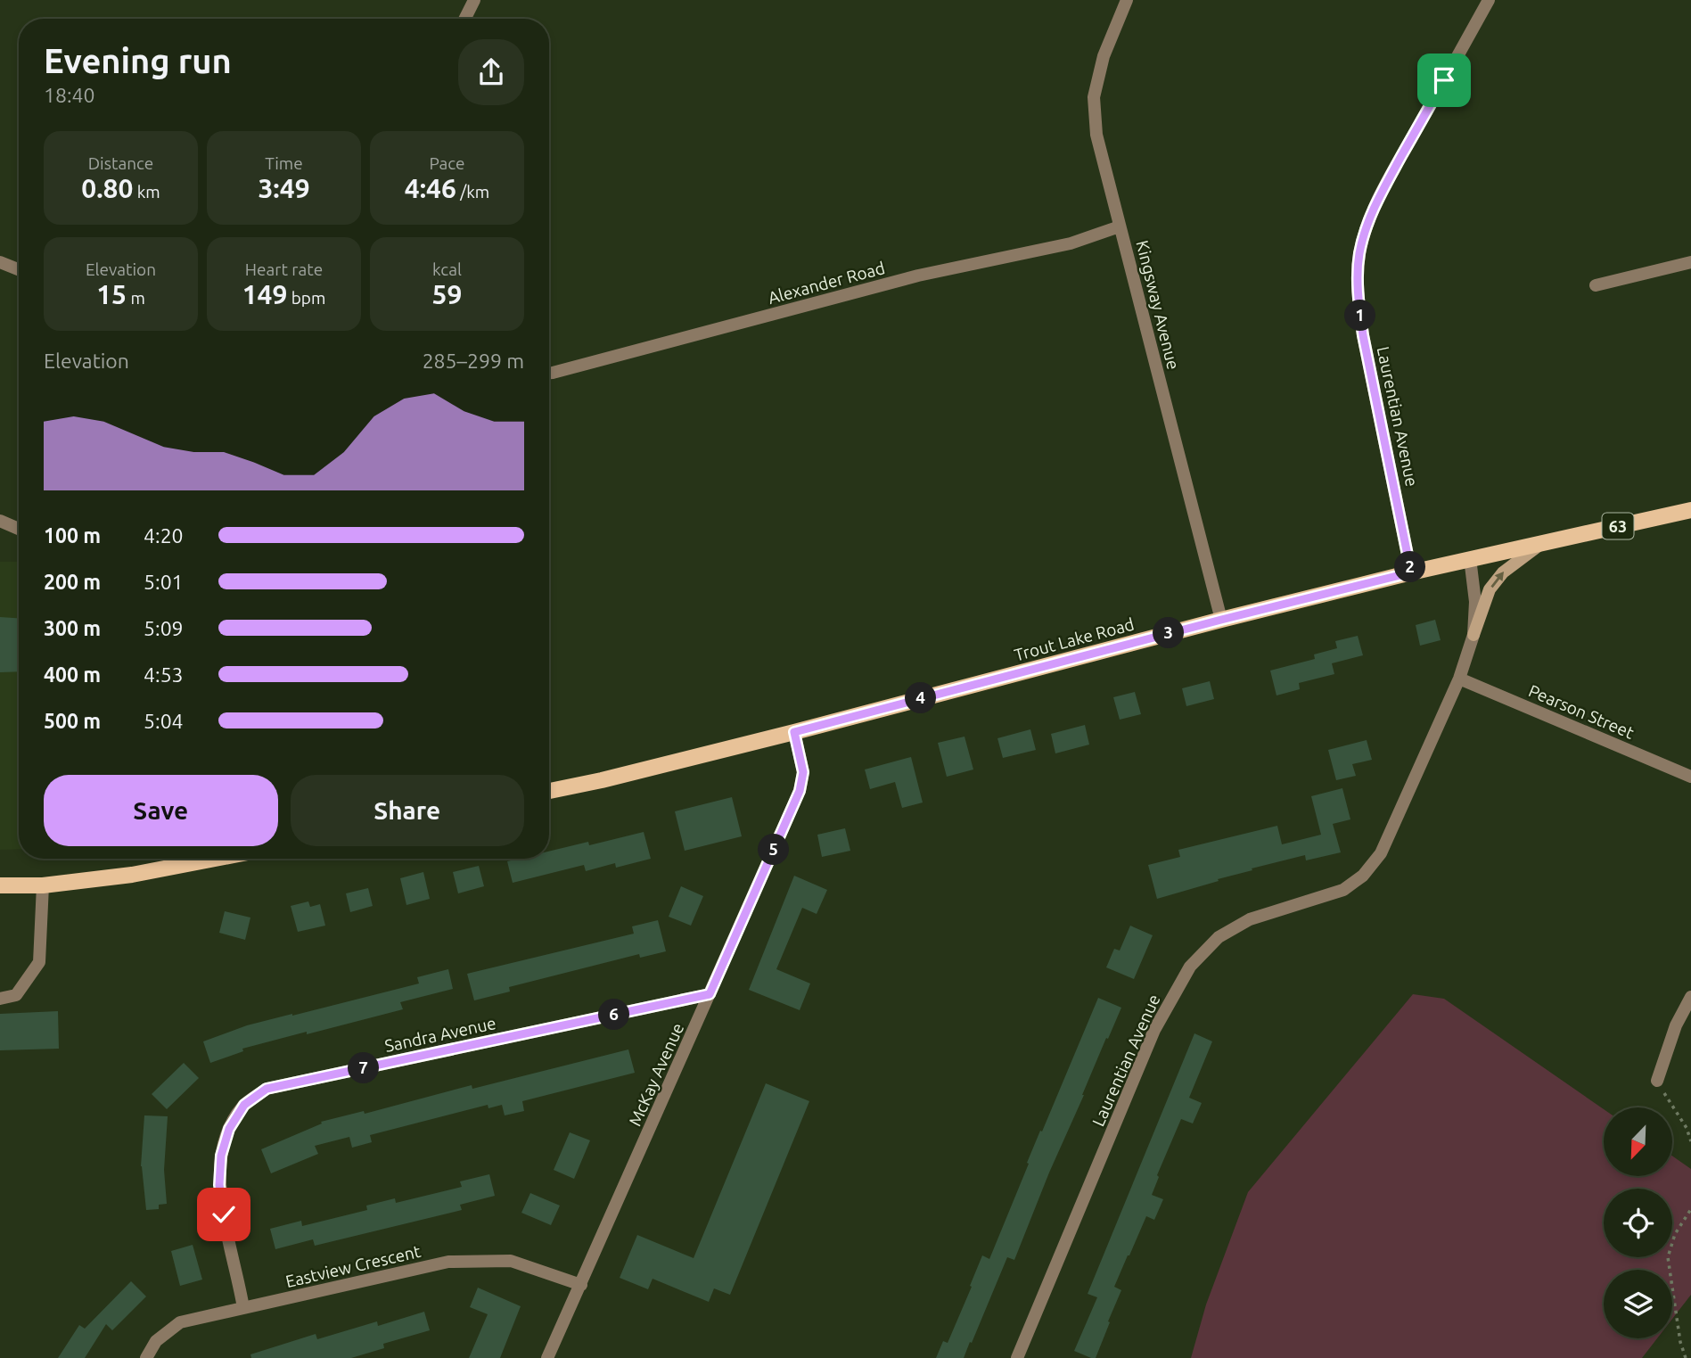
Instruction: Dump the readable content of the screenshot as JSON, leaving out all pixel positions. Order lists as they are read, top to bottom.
{
  "streets": {
    "main road": ["63", "Trout Lake Road"],
    "street": [
      "Alexander Road",
      "Kingsway Avenue",
      "Laurentian Avenue",
      "Pearson Street",
      "Sandra Avenue",
      "McKay Avenue",
      "Eastview Crescent"
    ]
  },
  "crossings": [
    ["Alexander Road", "Kingsway Avenue"],
    ["Kingsway Avenue", "Trout Lake Road"],
    ["Laurentian Avenue", "Trout Lake Road"],
    ["Laurentian Avenue", "Pearson Street"],
    ["Trout Lake Road", "McKay Avenue"],
    ["Sandra Avenue", "McKay Avenue"],
    ["Sandra Avenue", "Eastview Crescent"],
    ["McKay Avenue", "Eastview Crescent"]
  ],
  "north": "bottom left",
  "page": {
    "heading": ["Evening run", "18:40"],
    "stats": [
      ["Distance", "0.80 km"],
      ["Time", "3:49"],
      ["Pace", "4:46 /km"],
      ["Elevation", "15 m"],
      ["Heart rate", "149 bpm"],
      ["kcal", "59"]
    ],
    "pins": [
      "1",
      "2",
      "3",
      "4",
      "5",
      "6",
      "7"
    ],
    "chart": ["Elevation", "285–299 m"],
    "list": [
      {
        "name": "100 m",
        "note": "4:20"
      },
      {
        "name": "200 m",
        "note": "5:01"
      },
      {
        "name": "300 m",
        "note": "5:09"
      },
      {
        "name": "400 m",
        "note": "4:53"
      },
      {
        "name": "500 m",
        "note": "5:04"
      }
    ],
    "buttons": ["Save", "Share"]
  }
}
